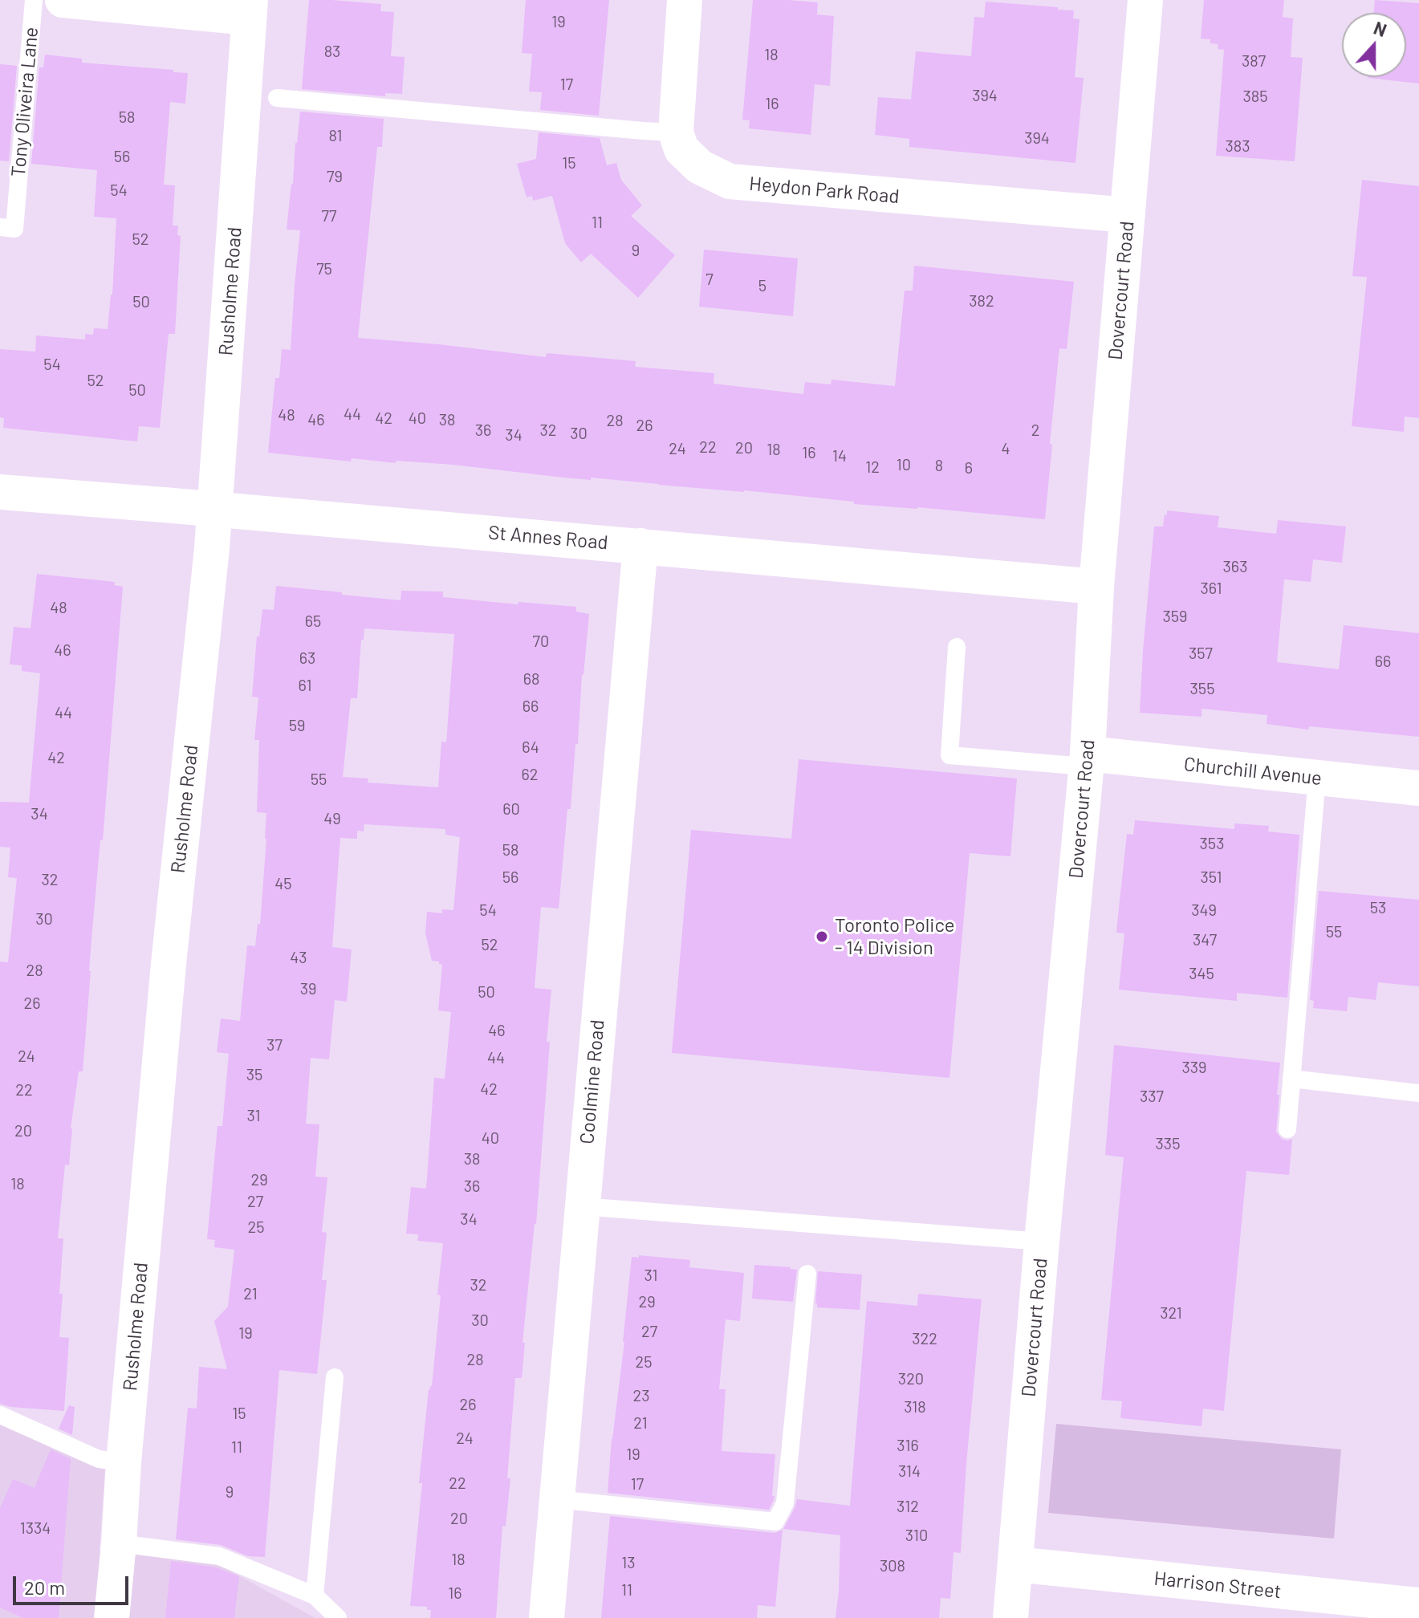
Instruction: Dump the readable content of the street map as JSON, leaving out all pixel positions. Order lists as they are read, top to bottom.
{
  "streets": {
    "street": [
      "Heydon Park Road",
      "Dovercourt Road",
      "Rusholme Road",
      "St Annes Road",
      "Churchill Avenue",
      "Coolmine Road",
      "Harrison Street"
    ],
    "lane": ["Tony Oliveira Lane"]
  },
  "crossings": [
    ["Heydon Park Road", "Dovercourt Road"],
    ["Dovercourt Road", "St Annes Road"],
    ["Dovercourt Road", "Churchill Avenue"],
    ["Dovercourt Road", "Harrison Street"],
    ["Rusholme Road", "St Annes Road"],
    ["St Annes Road", "Coolmine Road"]
  ],
  "places": ["Toronto Police - 14 Division"],
  "house_numbers": [
    "19",
    "83",
    "18",
    "387",
    "17",
    "394",
    "385",
    "16",
    "58",
    "81",
    "394",
    "383",
    "56",
    "15",
    "79",
    "54",
    "77",
    "11",
    "52",
    "9",
    "75",
    "7",
    "5",
    "382",
    "50",
    "54",
    "52",
    "50",
    "44",
    "48",
    "42",
    "40",
    "46",
    "38",
    "28",
    "26",
    "36",
    "32",
    "2",
    "30",
    "34",
    "22",
    "20",
    "24",
    "4",
    "18",
    "16",
    "14",
    "10",
    "8",
    "12",
    "6",
    "363",
    "361",
    "48",
    "359",
    "65",
    "70",
    "46",
    "357",
    "63",
    "66",
    "68",
    "61",
    "355",
    "66",
    "44",
    "59",
    "64",
    "42",
    "62",
    "55",
    "60",
    "34",
    "49",
    "353",
    "58",
    "56",
    "351",
    "32",
    "45",
    "53",
    "54",
    "349",
    "30",
    "55",
    "347",
    "52",
    "43",
    "28",
    "345",
    "39",
    "50",
    "26",
    "46",
    "37",
    "24",
    "44",
    "339",
    "35",
    "42",
    "22",
    "337",
    "31",
    "20",
    "40",
    "335",
    "38",
    "29",
    "18",
    "36",
    "27",
    "34",
    "25",
    "31",
    "32",
    "21",
    "29",
    "321",
    "30",
    "27",
    "19",
    "322",
    "28",
    "25",
    "320",
    "23",
    "26",
    "318",
    "15",
    "21",
    "24",
    "316",
    "11",
    "19",
    "314",
    "22",
    "17",
    "9",
    "312",
    "20",
    "1334",
    "310",
    "18",
    "13",
    "308",
    "11",
    "16"
  ],
  "scale_bar": "20 m",
  "north": "top"
}
